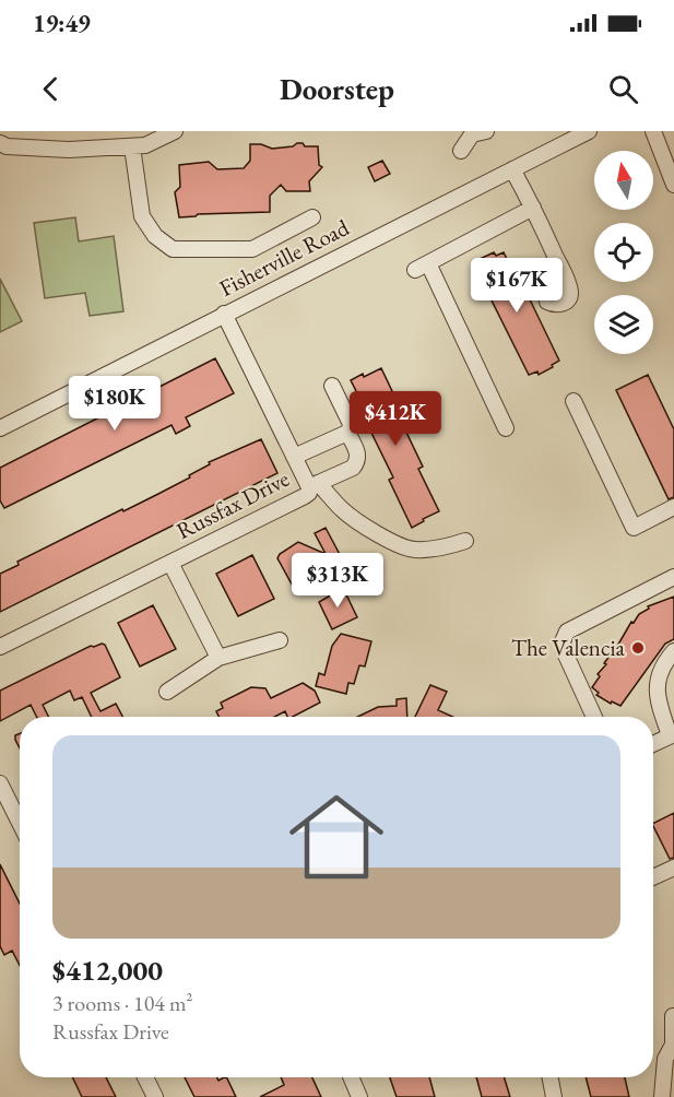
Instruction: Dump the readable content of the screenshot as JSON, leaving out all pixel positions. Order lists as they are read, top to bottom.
{
  "streets": {
    "street": ["Fisherville Road", "Russfax Drive"]
  },
  "crossings": [
    ["Fisherville Road", "Russfax Drive"]
  ],
  "places": ["The Valencia"],
  "north": "top",
  "page": {
    "status": "19:49",
    "header": "Doorstep",
    "price": [
      "$167K",
      "$180K",
      "$412K",
      "$313K"
    ],
    "list": [
      {
        "name": "$412,000",
        "note": "3 rooms · 104 m² · Russfax Drive"
      }
    ]
  }
}
